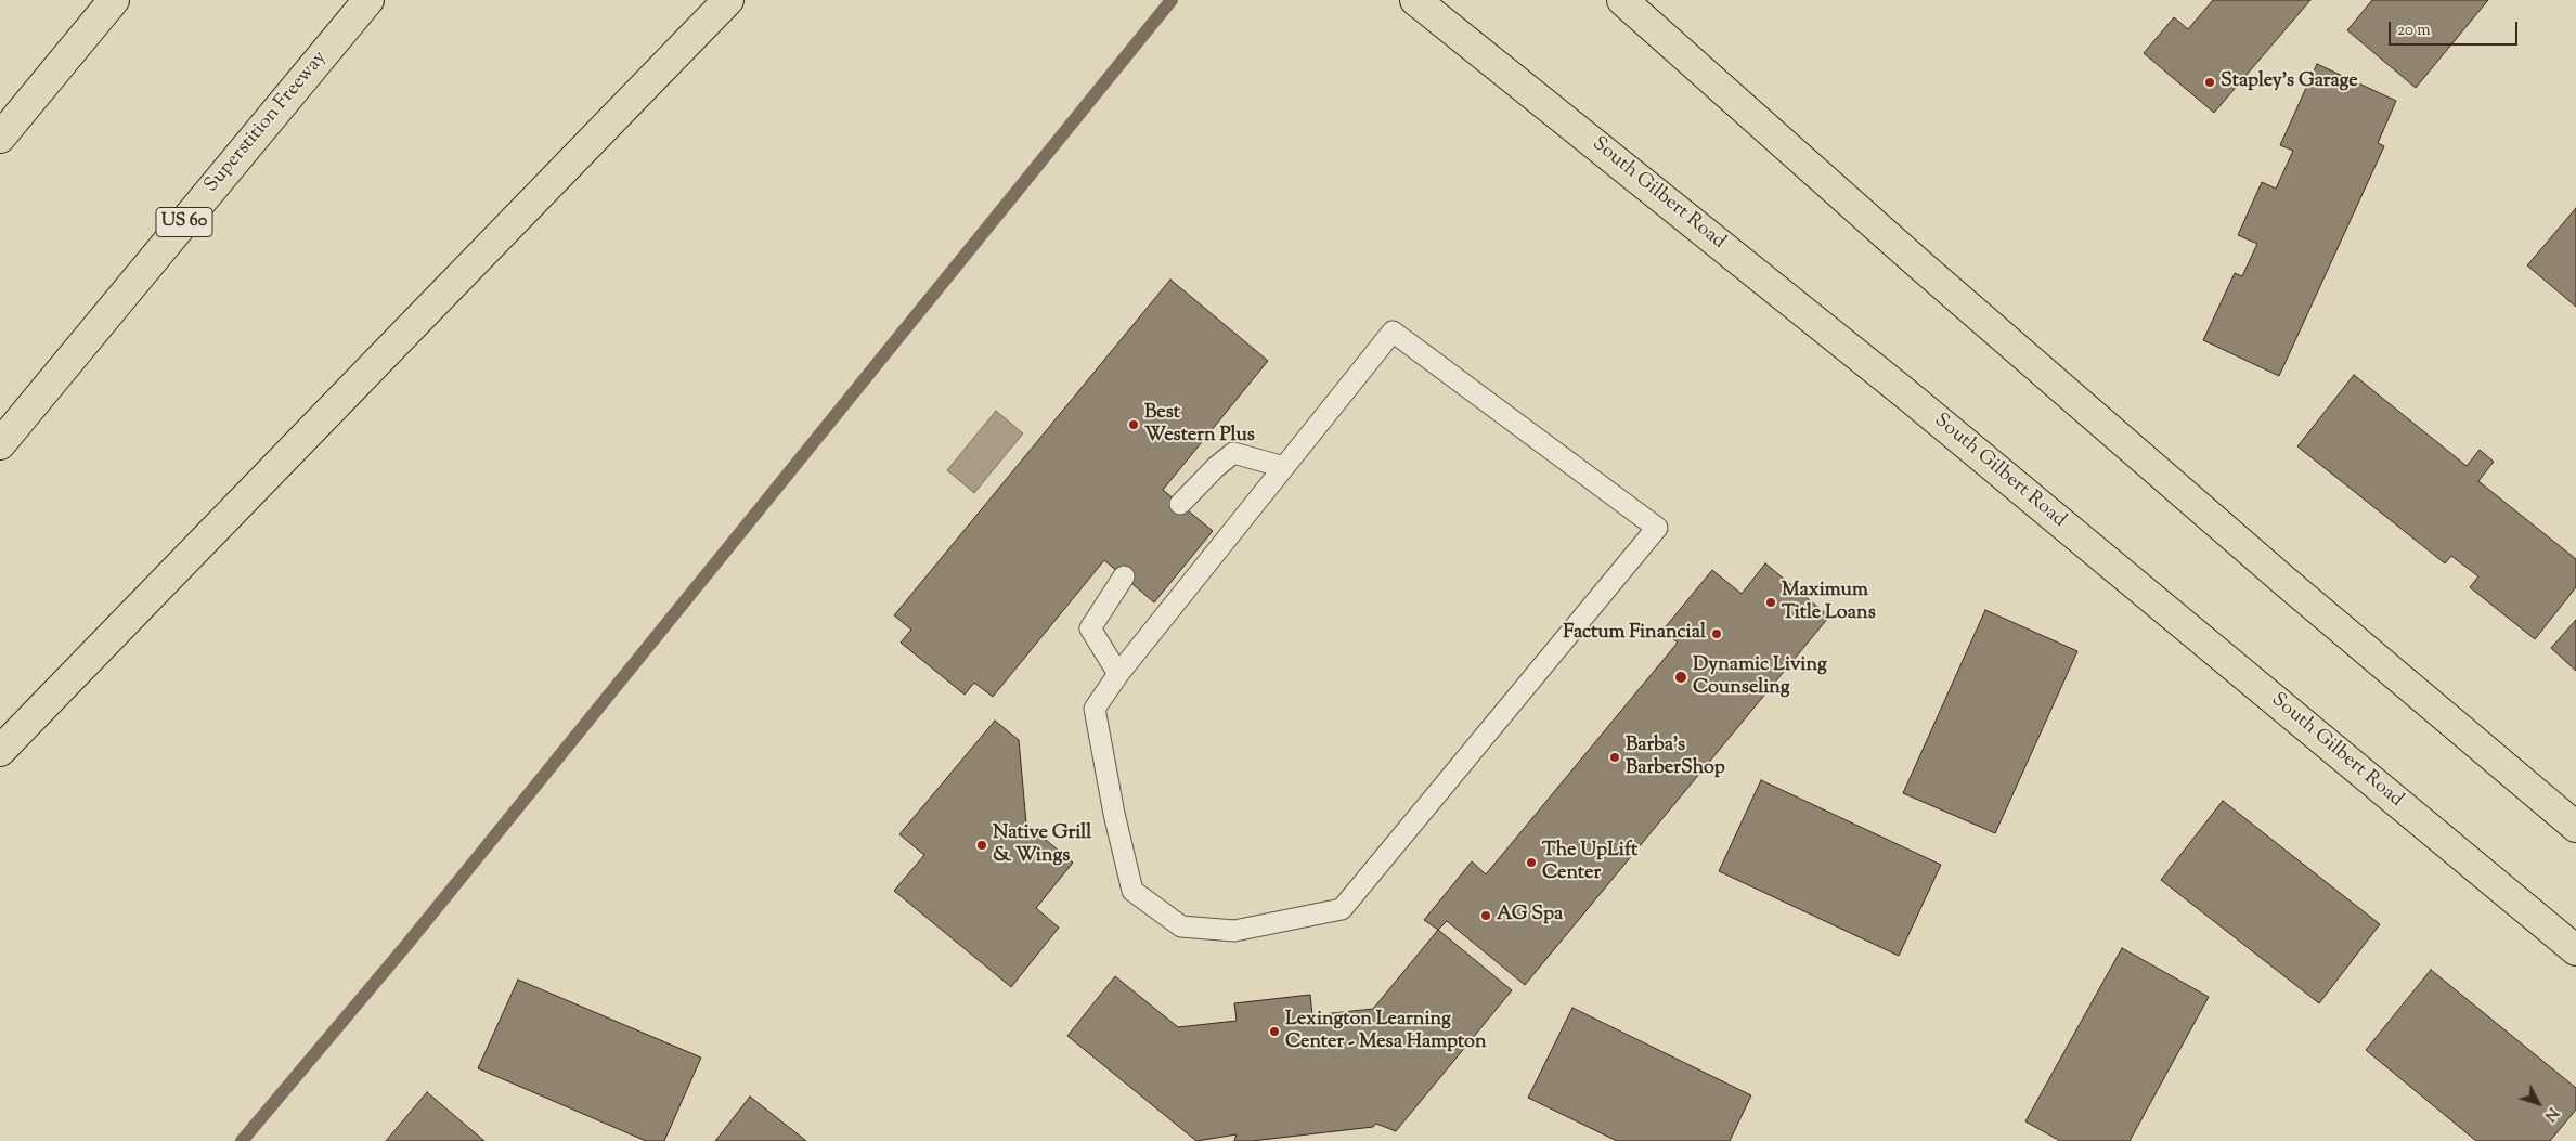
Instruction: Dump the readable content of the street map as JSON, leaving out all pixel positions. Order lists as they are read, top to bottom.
{
  "streets": {
    "main road": ["Superstition Freeway", "South Gilbert Road", "US 60"]
  },
  "places": [
    "Stapley's Garage",
    "Best Western Plus",
    "Maximum Title Loans",
    "Factum Financial",
    "Dynamic Living Counseling",
    "Barba's BarberShop",
    "Native Grill & Wings",
    "The UpLift Center",
    "AG Spa",
    "Lexington Learning Center - Mesa Hampton"
  ],
  "scale_bar": "20 m",
  "north": "bottom right"
}
